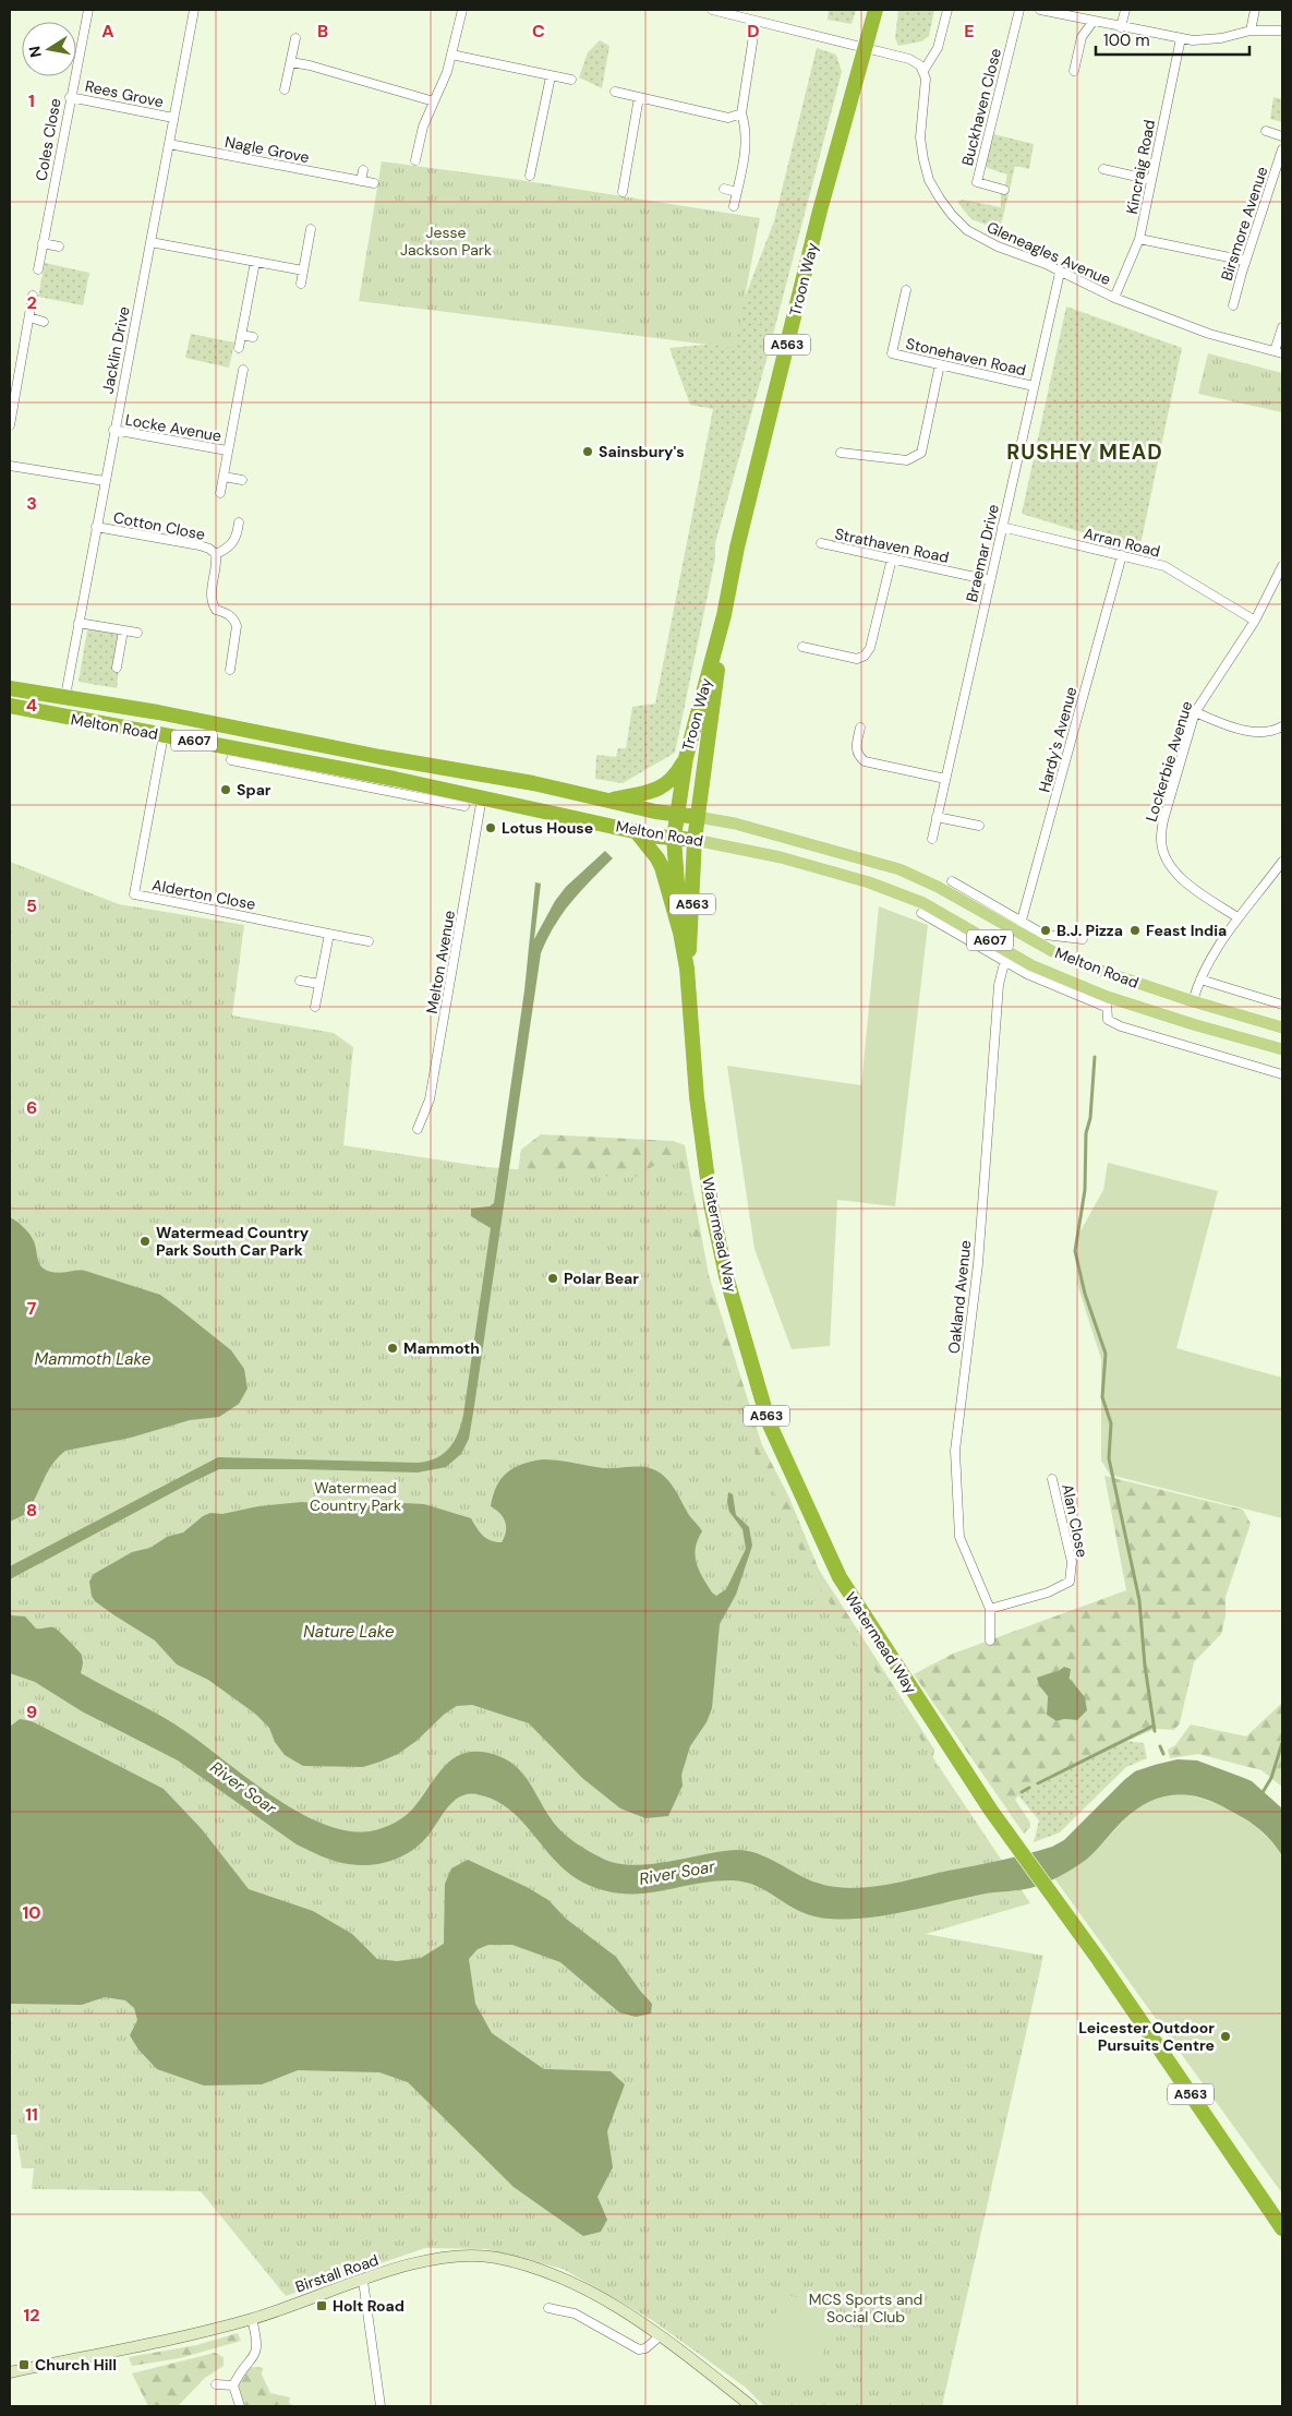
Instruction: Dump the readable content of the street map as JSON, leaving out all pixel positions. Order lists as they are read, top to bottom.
{
  "streets": {
    "highway": [
      "Troon Way",
      "A563",
      "Melton Road",
      "A607",
      "Watermead Way"
    ],
    "street": [
      "Rees Grove",
      "Buckhaven Close",
      "Coles Close",
      "Nagle Grove",
      "Kincraig Road",
      "Birsmore Avenue",
      "Gleneagles Avenue",
      "Jacklin Drive",
      "Stonehaven Road",
      "Locke Avenue",
      "Cotton Close",
      "Arran Road",
      "Strathaven Road",
      "Braemar Drive",
      "Hardy's Avenue",
      "Lockerbie Avenue",
      "Alderton Close",
      "Melton Avenue",
      "Oakland Avenue",
      "Alan Close",
      "Birstall Road"
    ]
  },
  "crossings": [
    ["Rees Grove", "Coles Close"],
    ["Rees Grove", "Jacklin Drive"],
    ["Nagle Grove", "Jacklin Drive"],
    ["Kincraig Road", "Gleneagles Avenue"],
    ["Gleneagles Avenue", "Braemar Drive"],
    ["Troon Way", "Melton Road"],
    ["Troon Way", "Watermead Way"],
    ["Jacklin Drive", "Locke Avenue"],
    ["Jacklin Drive", "Cotton Close"],
    ["Jacklin Drive", "Melton Road"],
    ["Stonehaven Road", "Braemar Drive"],
    ["Arran Road", "Braemar Drive"],
    ["Arran Road", "Hardy's Avenue"],
    ["Arran Road", "Lockerbie Avenue"],
    ["Strathaven Road", "Braemar Drive"],
    ["Melton Road", "Hardy's Avenue"],
    ["Melton Road", "Alderton Close"],
    ["Melton Road", "Melton Avenue"],
    ["Melton Road", "Watermead Way"],
    ["Melton Road", "Oakland Avenue"],
    ["Oakland Avenue", "Alan Close"]
  ],
  "districts": ["RUSHEY MEAD"],
  "water": ["Mammoth Lake", "Nature Lake", "River Soar"],
  "parks": ["Jesse Jackson Park", "Watermead Country Park", "MCS Sports and Social Club"],
  "places": {
    "other": [
      "Sainsbury's",
      "Spar",
      "Lotus House",
      "B.J. Pizza",
      "Feast India",
      "Watermead Country Park South Car Park",
      "Polar Bear",
      "Mammoth",
      "Leicester Outdoor Pursuits Centre"
    ],
    "transit": ["Holt Road", "Church Hill"]
  },
  "scale_bar": "100 m",
  "north": "left",
  "grid": {
    "columns": [
      "A",
      "B",
      "C",
      "D",
      "E"
    ],
    "rows": [
      "1",
      "2",
      "3",
      "4",
      "5",
      "6",
      "7",
      "8",
      "9",
      "10",
      "11",
      "12"
    ]
  }
}
